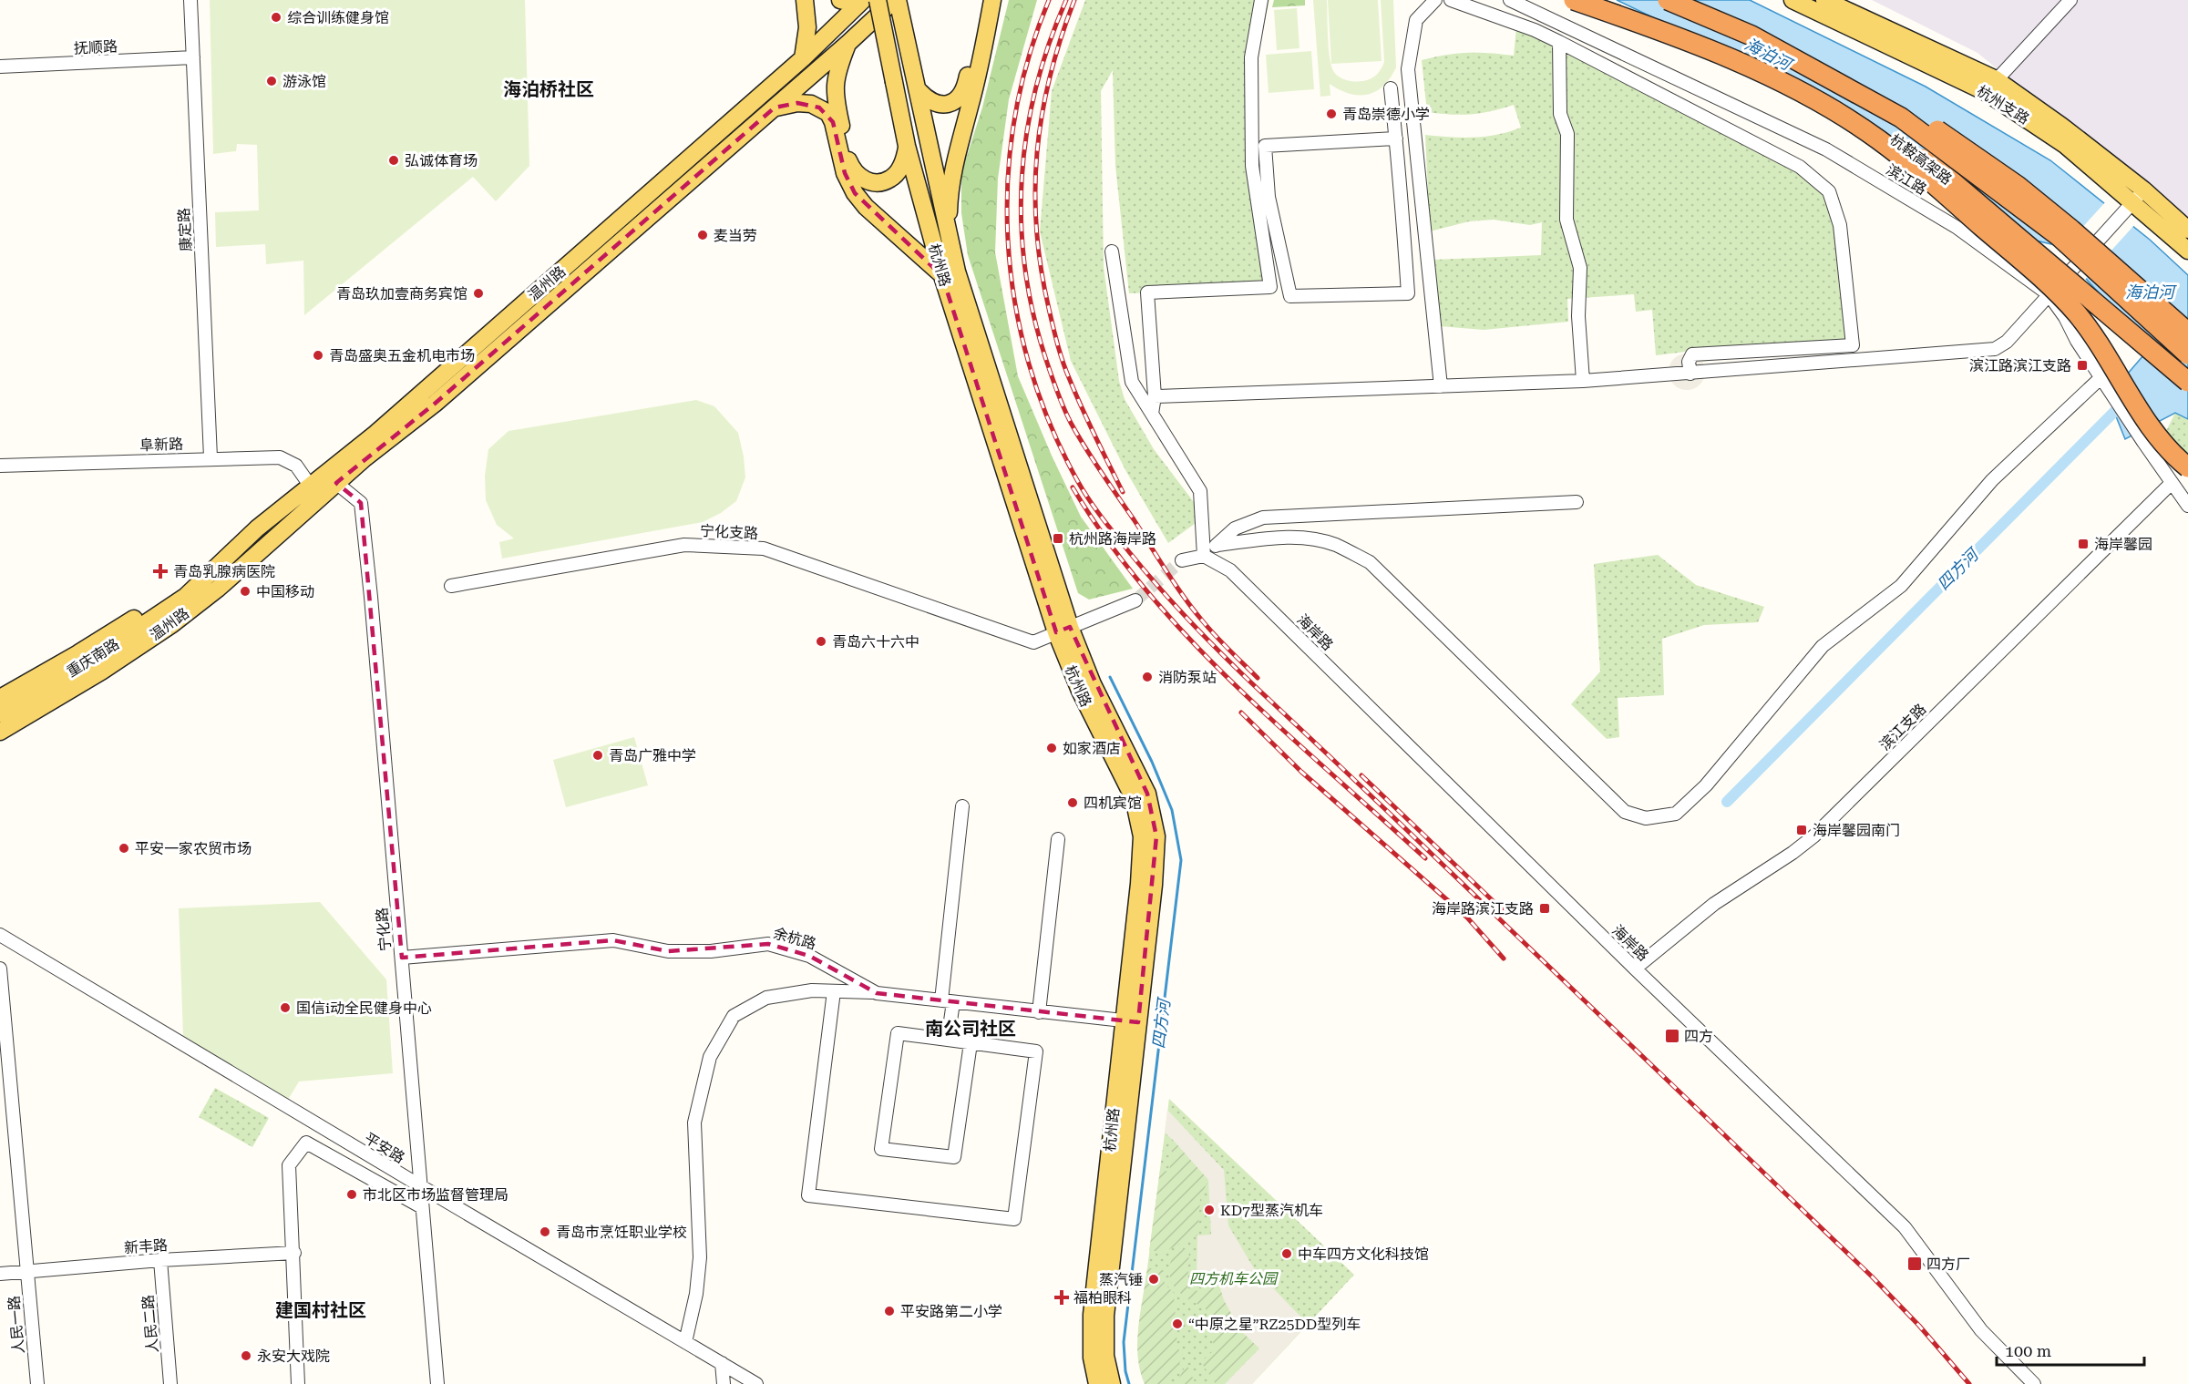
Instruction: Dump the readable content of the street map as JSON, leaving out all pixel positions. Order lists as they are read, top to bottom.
{
  "streets": {
    "highway": ["杭鞍高架路"],
    "main road": [
      "杭州支路",
      "杭州路",
      "温州路",
      "重庆南路"
    ],
    "street": [
      "抚顺路",
      "滨江路",
      "康定路",
      "阜新路",
      "宁化支路",
      "海岸路",
      "滨江支路",
      "宁化路",
      "余杭路",
      "平安路",
      "新丰路",
      "人民二路",
      "人民一路"
    ]
  },
  "crossings": [
    ["抚顺路", "康定路"],
    ["滨江路", "滨江支路"],
    ["康定路", "阜新路"],
    ["杭州路", "温州路"],
    ["杭州路", "宁化支路"],
    ["杭州路", "余杭路"],
    ["温州路", "阜新路"],
    ["温州路", "重庆南路"],
    ["温州路", "宁化路"],
    ["海岸路", "滨江支路"],
    ["宁化路", "余杭路"],
    ["宁化路", "平安路"],
    ["新丰路", "人民二路"],
    ["新丰路", "人民一路"]
  ],
  "districts": ["海泊桥社区", "南公司社区", "建国村社区"],
  "water": ["海泊河", "四方河"],
  "parks": ["四方机车公园"],
  "places": {
    "other": [
      "综合训练健身馆",
      "游泳馆",
      "青岛崇德小学",
      "弘诚体育场",
      "麦当劳",
      "青岛玖加壹商务宾馆",
      "青岛盛奥五金机电市场",
      "中国移动",
      "青岛六十六中",
      "消防泵站",
      "如家酒店",
      "青岛广雅中学",
      "四机宾馆",
      "平安一家农贸市场",
      "国信i动全民健身中心",
      "市北区市场监督管理局",
      "KD7型蒸汽机车",
      "青岛市烹饪职业学校",
      "中车四方文化科技馆",
      "蒸汽锤",
      "平安路第二小学",
      "“中原之星”RZ25DD型列车",
      "永安大戏院"
    ],
    "transit": [
      "滨江路滨江支路",
      "杭州路海岸路",
      "海岸馨园",
      "海岸馨园南门",
      "海岸路滨江支路",
      "四方",
      "四方厂"
    ],
    "health": ["青岛乳腺病医院", "福柏眼科"]
  },
  "scale_bar": "100 m"
}
